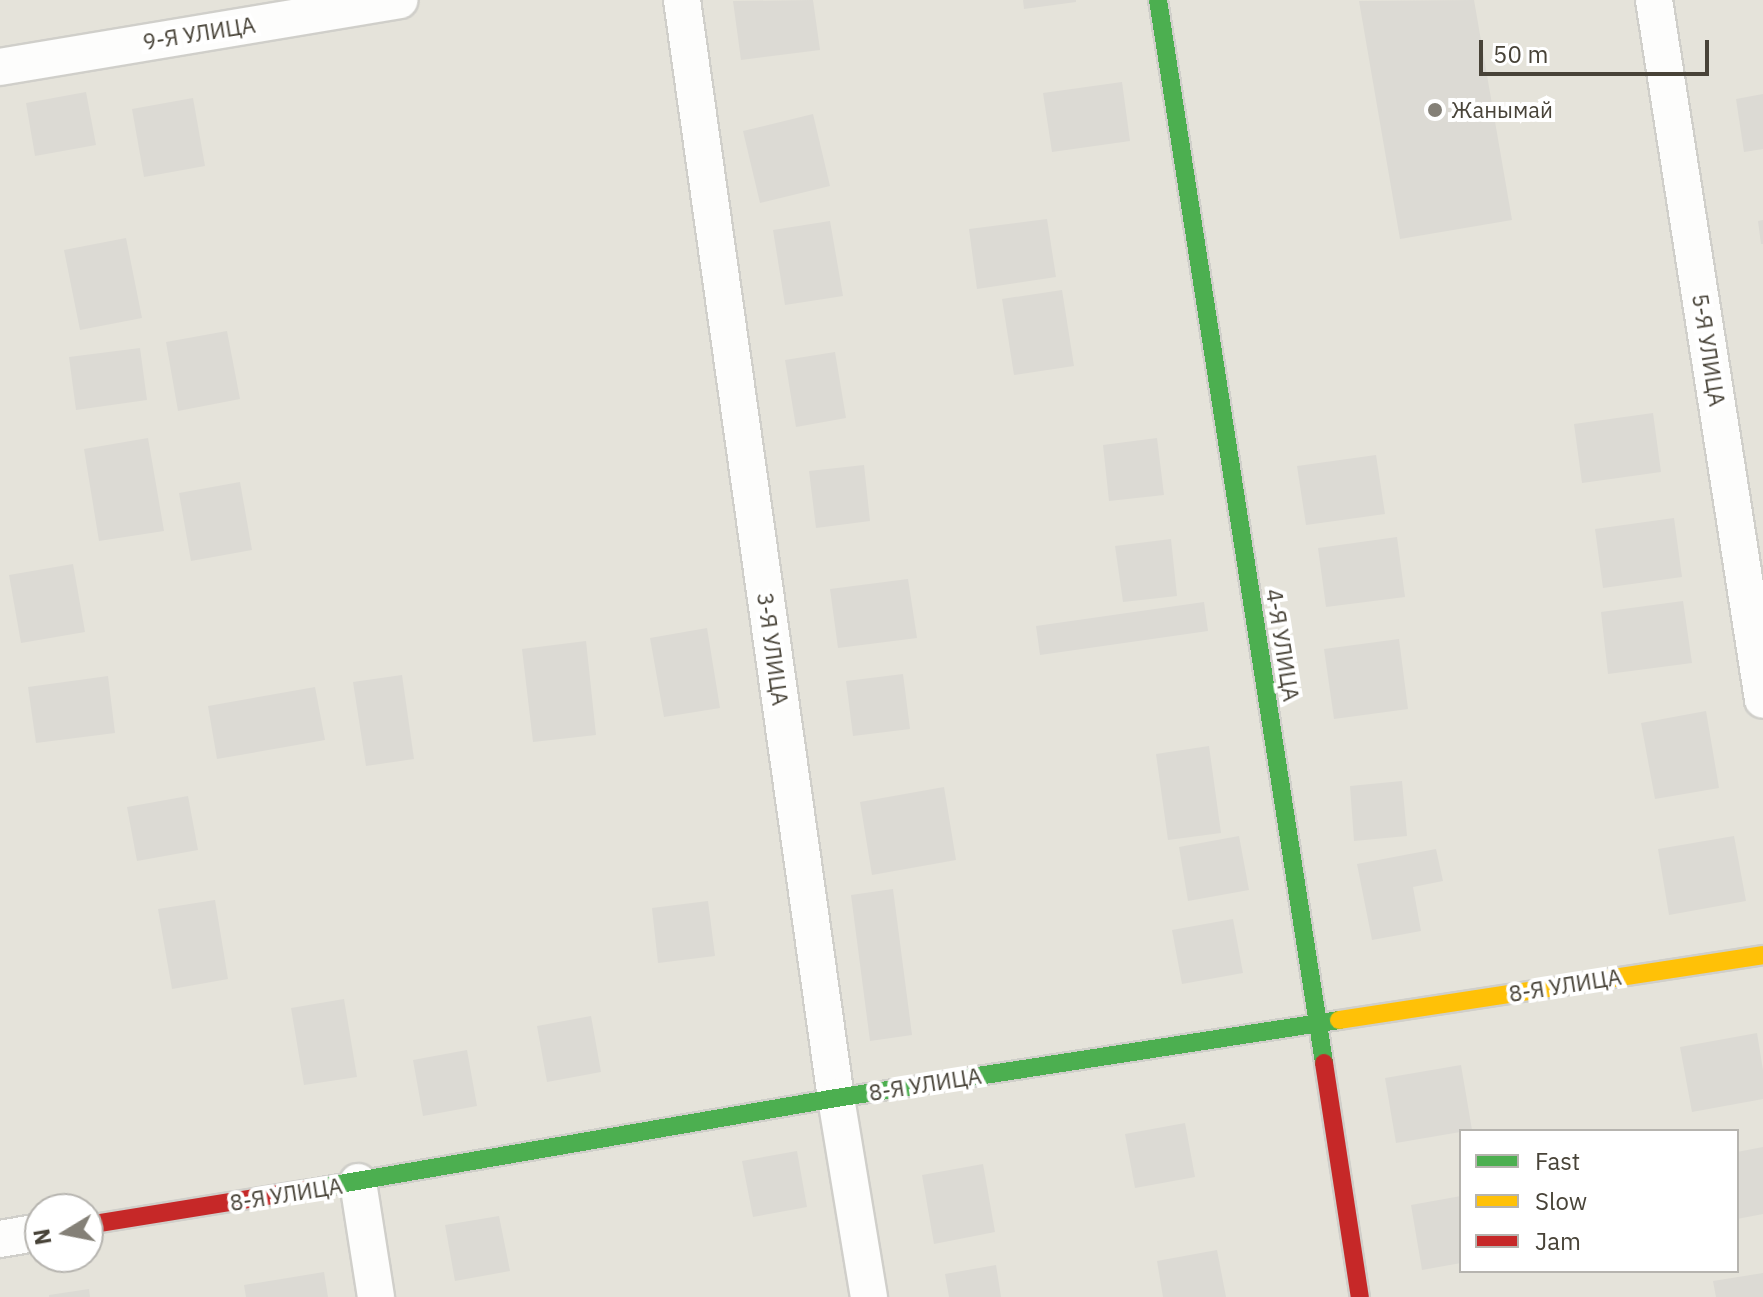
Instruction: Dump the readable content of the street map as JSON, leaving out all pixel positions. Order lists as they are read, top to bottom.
{
  "streets": {
    "street": [
      "9-Я УЛИЦА",
      "5-Я УЛИЦА",
      "4-Я УЛИЦА",
      "3-Я УЛИЦА",
      "8-Я УЛИЦА"
    ]
  },
  "crossings": [
    ["4-Я УЛИЦА", "8-Я УЛИЦА"],
    ["3-Я УЛИЦА", "8-Я УЛИЦА"]
  ],
  "places": ["Жанымай"],
  "legend": ["Fast", "Slow", "Jam"],
  "scale_bar": "50 m",
  "north": "left"
}
